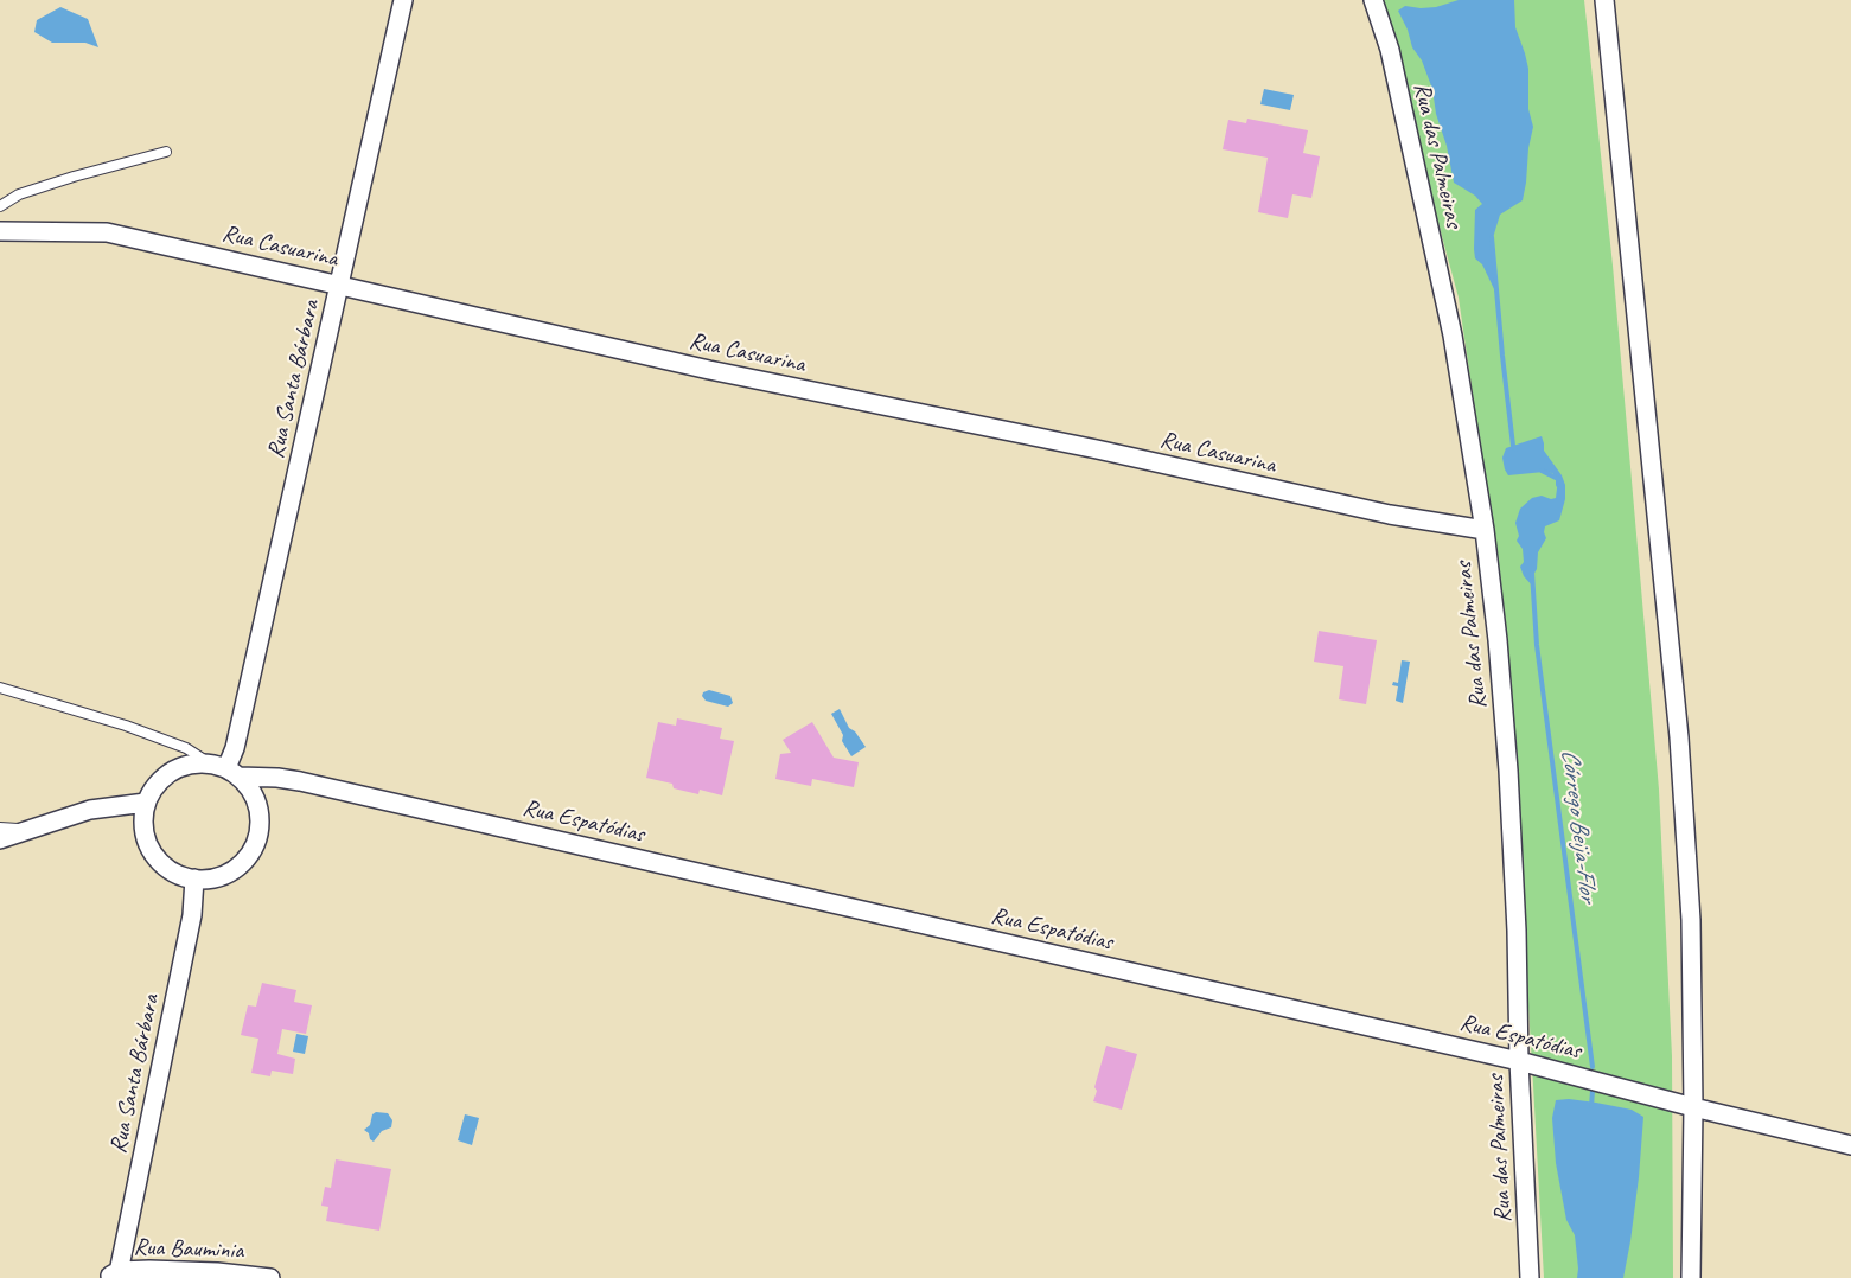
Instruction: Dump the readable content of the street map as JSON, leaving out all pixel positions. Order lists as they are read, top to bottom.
{
  "streets": {
    "street": [
      "Rua das Palmeiras",
      "Rua Casuarina",
      "Rua Santa Bárbara",
      "Rua Espatódias",
      "Rua Bauminia"
    ]
  },
  "crossings": [
    ["Rua das Palmeiras", "Rua Casuarina"],
    ["Rua das Palmeiras", "Rua Espatódias"],
    ["Rua Casuarina", "Rua Santa Bárbara"],
    ["Rua Santa Bárbara", "Rua Espatódias"],
    ["Rua Santa Bárbara", "Rua Bauminia"]
  ],
  "water": ["Córrego Beija-Flor"]
}
